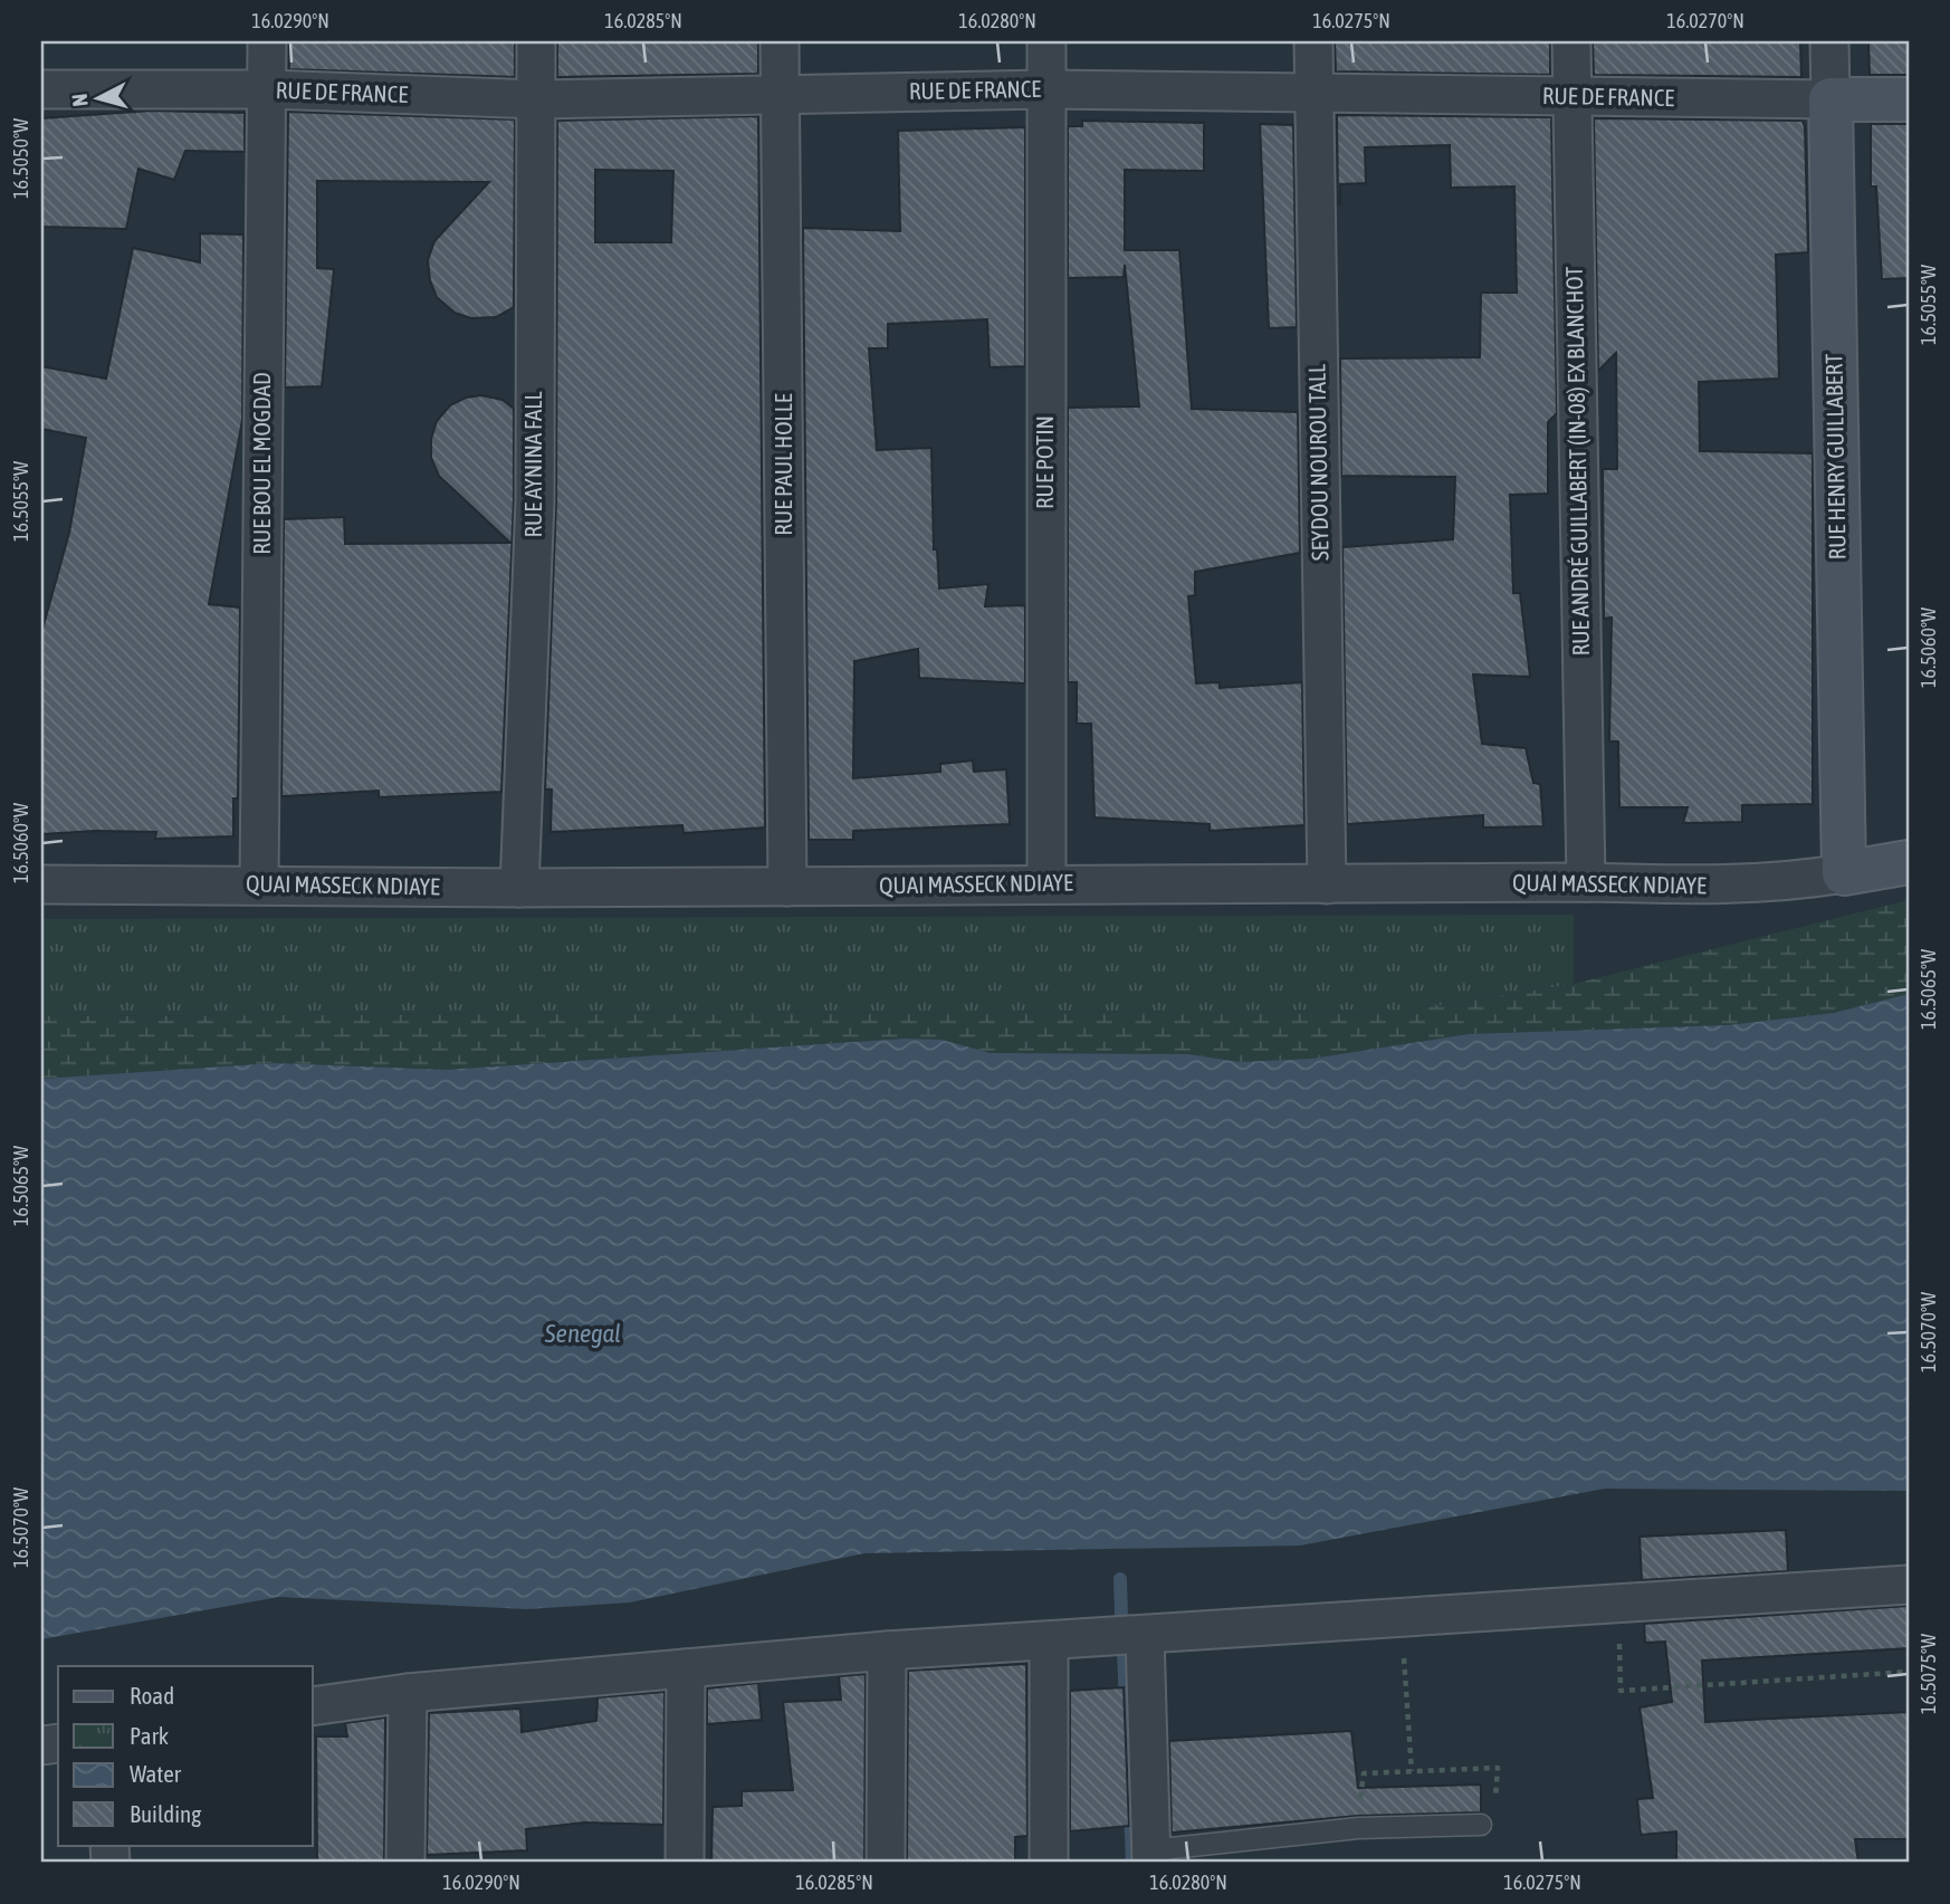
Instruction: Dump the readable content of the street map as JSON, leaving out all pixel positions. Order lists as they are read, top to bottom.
{
  "streets": {
    "street": [
      "RUE DE FRANCE",
      "RUE HENRY GUILLABERT",
      "RUE ANDRÉ GUILLABERT (IN-08) EX BLANCHOT",
      "RUE POTIN",
      "SEYDOU NOUROU TALL",
      "RUE BOU EL MOGDAD",
      "RUE AYNINA FALL",
      "RUE PAUL HOLLE",
      "QUAI MASSECK NDIAYE"
    ]
  },
  "crossings": [
    ["RUE DE FRANCE", "RUE HENRY GUILLABERT"],
    ["RUE DE FRANCE", "RUE ANDRÉ GUILLABERT (IN-08) EX BLANCHOT"],
    ["RUE DE FRANCE", "RUE POTIN"],
    ["RUE DE FRANCE", "SEYDOU NOUROU TALL"],
    ["RUE DE FRANCE", "RUE BOU EL MOGDAD"],
    ["RUE DE FRANCE", "RUE AYNINA FALL"],
    ["RUE DE FRANCE", "RUE PAUL HOLLE"],
    ["RUE HENRY GUILLABERT", "QUAI MASSECK NDIAYE"],
    ["RUE ANDRÉ GUILLABERT (IN-08) EX BLANCHOT", "QUAI MASSECK NDIAYE"],
    ["RUE POTIN", "QUAI MASSECK NDIAYE"],
    ["SEYDOU NOUROU TALL", "QUAI MASSECK NDIAYE"],
    ["RUE BOU EL MOGDAD", "QUAI MASSECK NDIAYE"],
    ["RUE AYNINA FALL", "QUAI MASSECK NDIAYE"],
    ["RUE PAUL HOLLE", "QUAI MASSECK NDIAYE"]
  ],
  "water": ["Senegal"],
  "legend": [
    "Road",
    "Park",
    "Water",
    "Building"
  ],
  "north": "left",
  "coordinates": [
    "16.0290°N",
    "16.0285°N",
    "16.0280°N",
    "16.0275°N",
    "16.0270°N",
    "16.5050°W",
    "16.5055°W",
    "16.5060°W",
    "16.5065°W",
    "16.5070°W",
    "16.5075°W"
  ]
}
